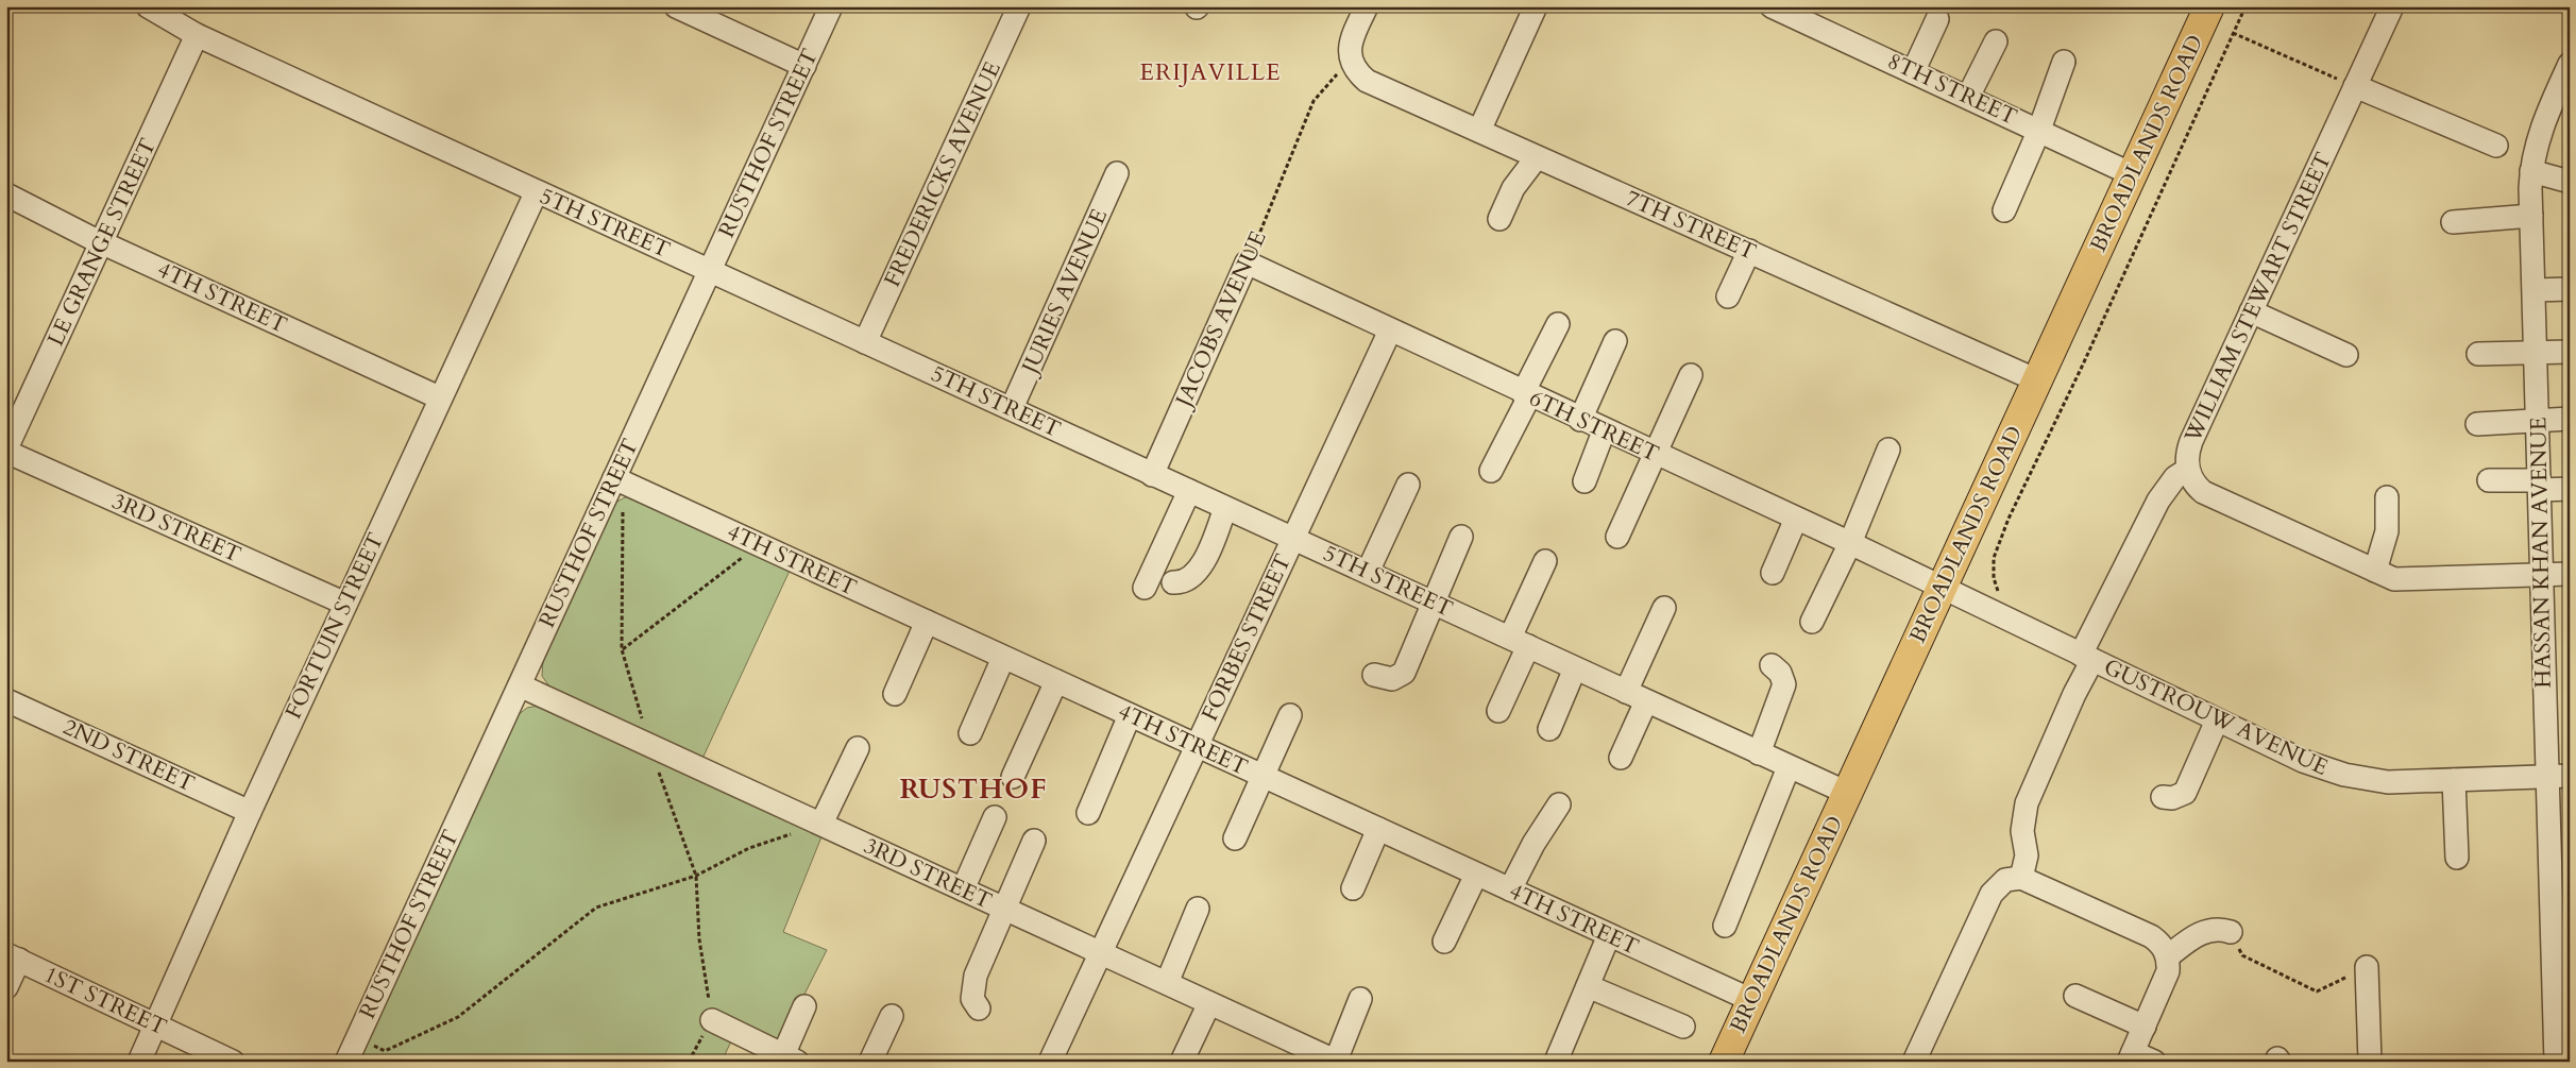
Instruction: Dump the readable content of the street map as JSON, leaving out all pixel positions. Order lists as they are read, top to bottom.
{
  "streets": {
    "main road": ["BROADLANDS ROAD"],
    "street": [
      "8TH STREET",
      "RUSTHOF STREET",
      "FREDERICKS AVENUE",
      "5TH STREET",
      "7TH STREET",
      "LE GRANGE STREET",
      "JURIES AVENUE",
      "4TH STREET",
      "WILLIAM STEWART STREET",
      "JACOBS AVENUE",
      "6TH STREET",
      "3RD STREET",
      "HASSAN KHAN AVENUE",
      "FORTUIN STREET",
      "FORBES STREET",
      "GUSTROUW AVENUE",
      "2ND STREET",
      "1ST STREET"
    ]
  },
  "crossings": [
    ["8TH STREET", "BROADLANDS ROAD"],
    ["RUSTHOF STREET", "5TH STREET"],
    ["RUSTHOF STREET", "4TH STREET"],
    ["RUSTHOF STREET", "3RD STREET"],
    ["BROADLANDS ROAD", "5TH STREET"],
    ["BROADLANDS ROAD", "7TH STREET"],
    ["BROADLANDS ROAD", "4TH STREET"],
    ["BROADLANDS ROAD", "6TH STREET"],
    ["BROADLANDS ROAD", "GUSTROUW AVENUE"],
    ["FREDERICKS AVENUE", "5TH STREET"],
    ["5TH STREET", "LE GRANGE STREET"],
    ["5TH STREET", "JURIES AVENUE"],
    ["5TH STREET", "JACOBS AVENUE"],
    ["5TH STREET", "FORTUIN STREET"],
    ["5TH STREET", "FORBES STREET"],
    ["7TH STREET", "JACOBS AVENUE"],
    ["LE GRANGE STREET", "4TH STREET"],
    ["LE GRANGE STREET", "3RD STREET"],
    ["4TH STREET", "FORTUIN STREET"],
    ["4TH STREET", "FORBES STREET"],
    ["WILLIAM STEWART STREET", "HASSAN KHAN AVENUE"],
    ["JACOBS AVENUE", "6TH STREET"],
    ["6TH STREET", "FORBES STREET"],
    ["6TH STREET", "GUSTROUW AVENUE"],
    ["3RD STREET", "FORTUIN STREET"],
    ["3RD STREET", "FORBES STREET"],
    ["HASSAN KHAN AVENUE", "GUSTROUW AVENUE"],
    ["FORTUIN STREET", "2ND STREET"],
    ["FORTUIN STREET", "1ST STREET"]
  ],
  "districts": ["ERIJAVILLE", "RUSTHOF"]
}
